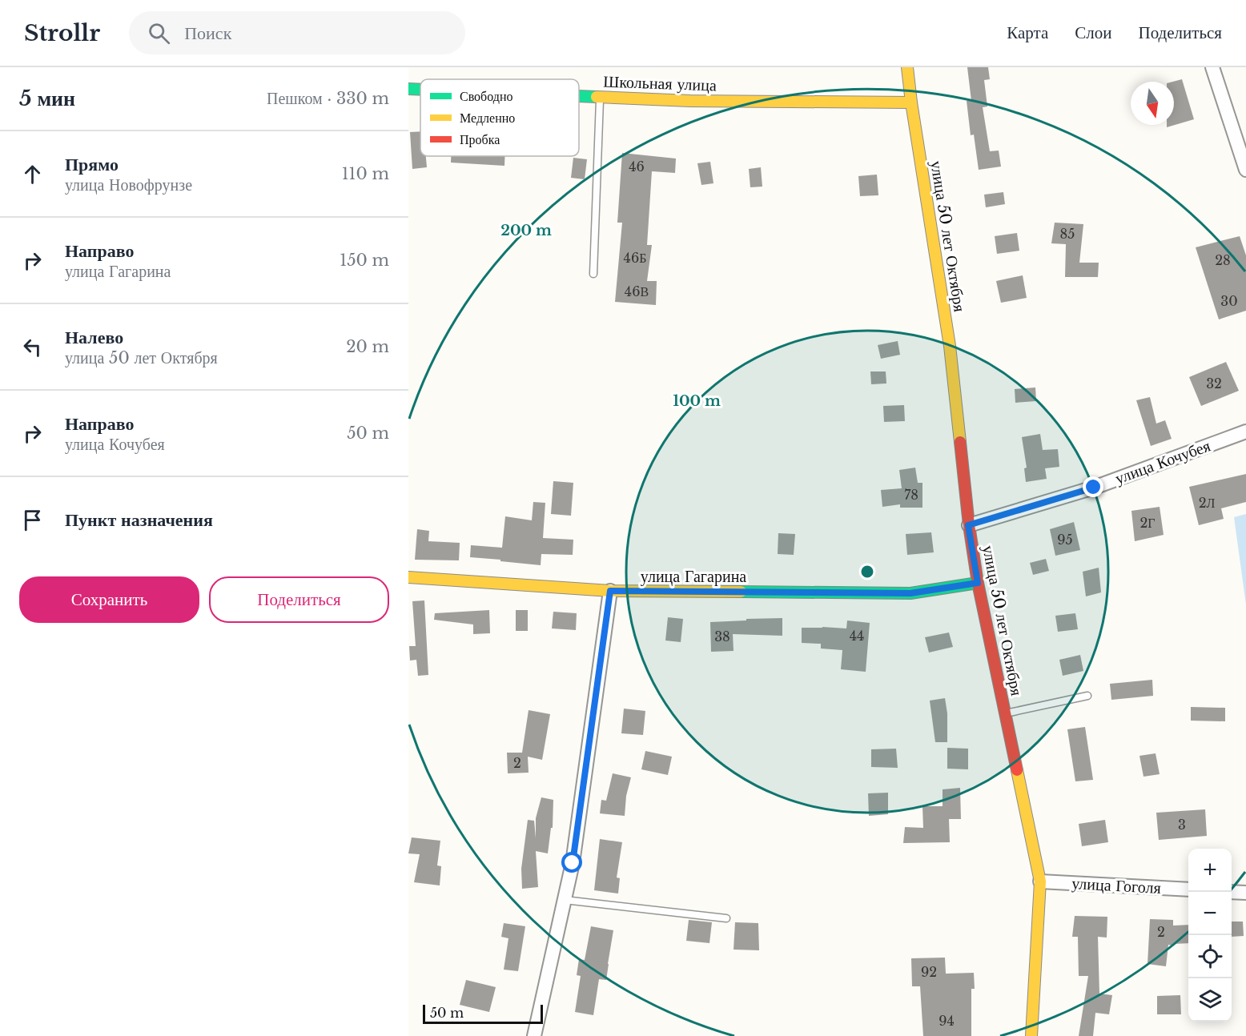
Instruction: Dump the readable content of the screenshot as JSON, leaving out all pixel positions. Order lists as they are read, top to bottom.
{
  "streets": {
    "street": [
      "Школьная улица",
      "улица 50 лет Октября",
      "улица Кочубея",
      "улица Гагарина",
      "улица Гоголя"
    ]
  },
  "crossings": [
    ["Школьная улица", "улица 50 лет Октября"],
    ["улица 50 лет Октября", "улица Кочубея"],
    ["улица 50 лет Октября", "улица Гагарина"],
    ["улица 50 лет Октября", "улица Гоголя"]
  ],
  "house_numbers": [
    "46",
    "85",
    "46Б",
    "28",
    "46В",
    "30",
    "32",
    "78",
    "2Л",
    "2Г",
    "95",
    "44",
    "38",
    "2",
    "3",
    "2",
    "92",
    "94"
  ],
  "legend": ["Свободно", "Медленно", "Пробка"],
  "scale_bar": "50 m",
  "north": "bottom",
  "page": {
    "header": "Strollr",
    "search": "Поиск",
    "nav": ["Карта", "Слои", "Поделиться"],
    "heading": ["5 мин", "Пешком · 330 m"],
    "list": [
      ["Прямо", "улица Новофрунзе", "110 m"],
      ["Направо", "улица Гагарина", "150 m"],
      ["Налево", "улица 50 лет Октября", "20 m"],
      ["Направо", "улица Кочубея", "50 m"],
      "Пункт назначения"
    ],
    "buttons": ["Сохранить", "Поделиться"],
    "map_buttons": ["+", "−"],
    "scale": "50 m"
  },
  "rings": ["200 m", "100 m"]
}
